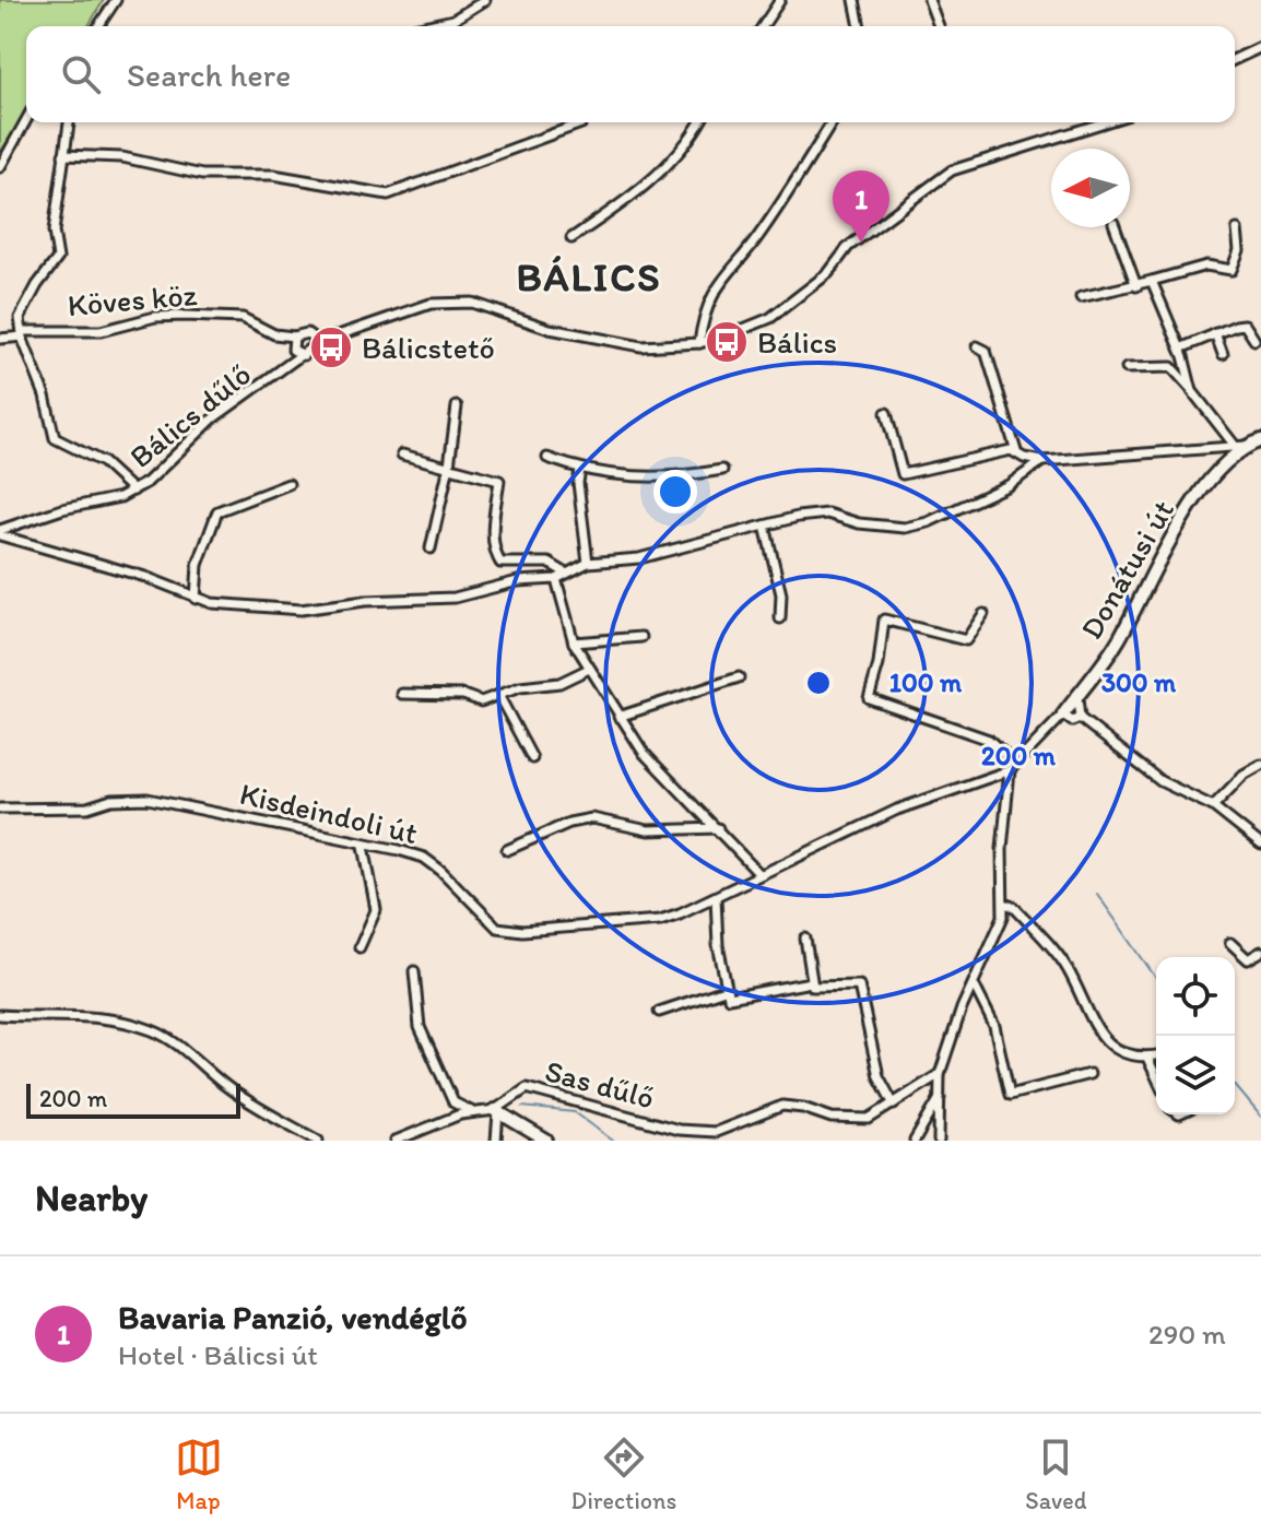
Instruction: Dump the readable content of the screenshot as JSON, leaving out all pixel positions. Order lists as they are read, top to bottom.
{
  "streets": {
    "street": [
      "Köves köz",
      "Bálics dűlő",
      "Donátusi út",
      "Kisdeindoli út",
      "Sas dűlő"
    ]
  },
  "crossings": [
    ["Köves köz", "Bálics dűlő"],
    ["Donátusi út", "Kisdeindoli út"]
  ],
  "districts": ["BÁLICS"],
  "places": {
    "bus stop": ["Bálics", "Bálicstető"]
  },
  "scale_bar": "200 m",
  "north": "left",
  "page": {
    "search": "Search here",
    "pins": "1",
    "scale": "200 m",
    "heading": "Nearby",
    "list": [
      {
        "mark": "1",
        "name": "Bavaria Panzió, vendéglő",
        "note": "Hotel · Bálicsi út",
        "value": "290 m"
      }
    ],
    "nav": ["Map", "Directions", "Saved"]
  },
  "rings": ["100 m", "300 m", "200 m"]
}
